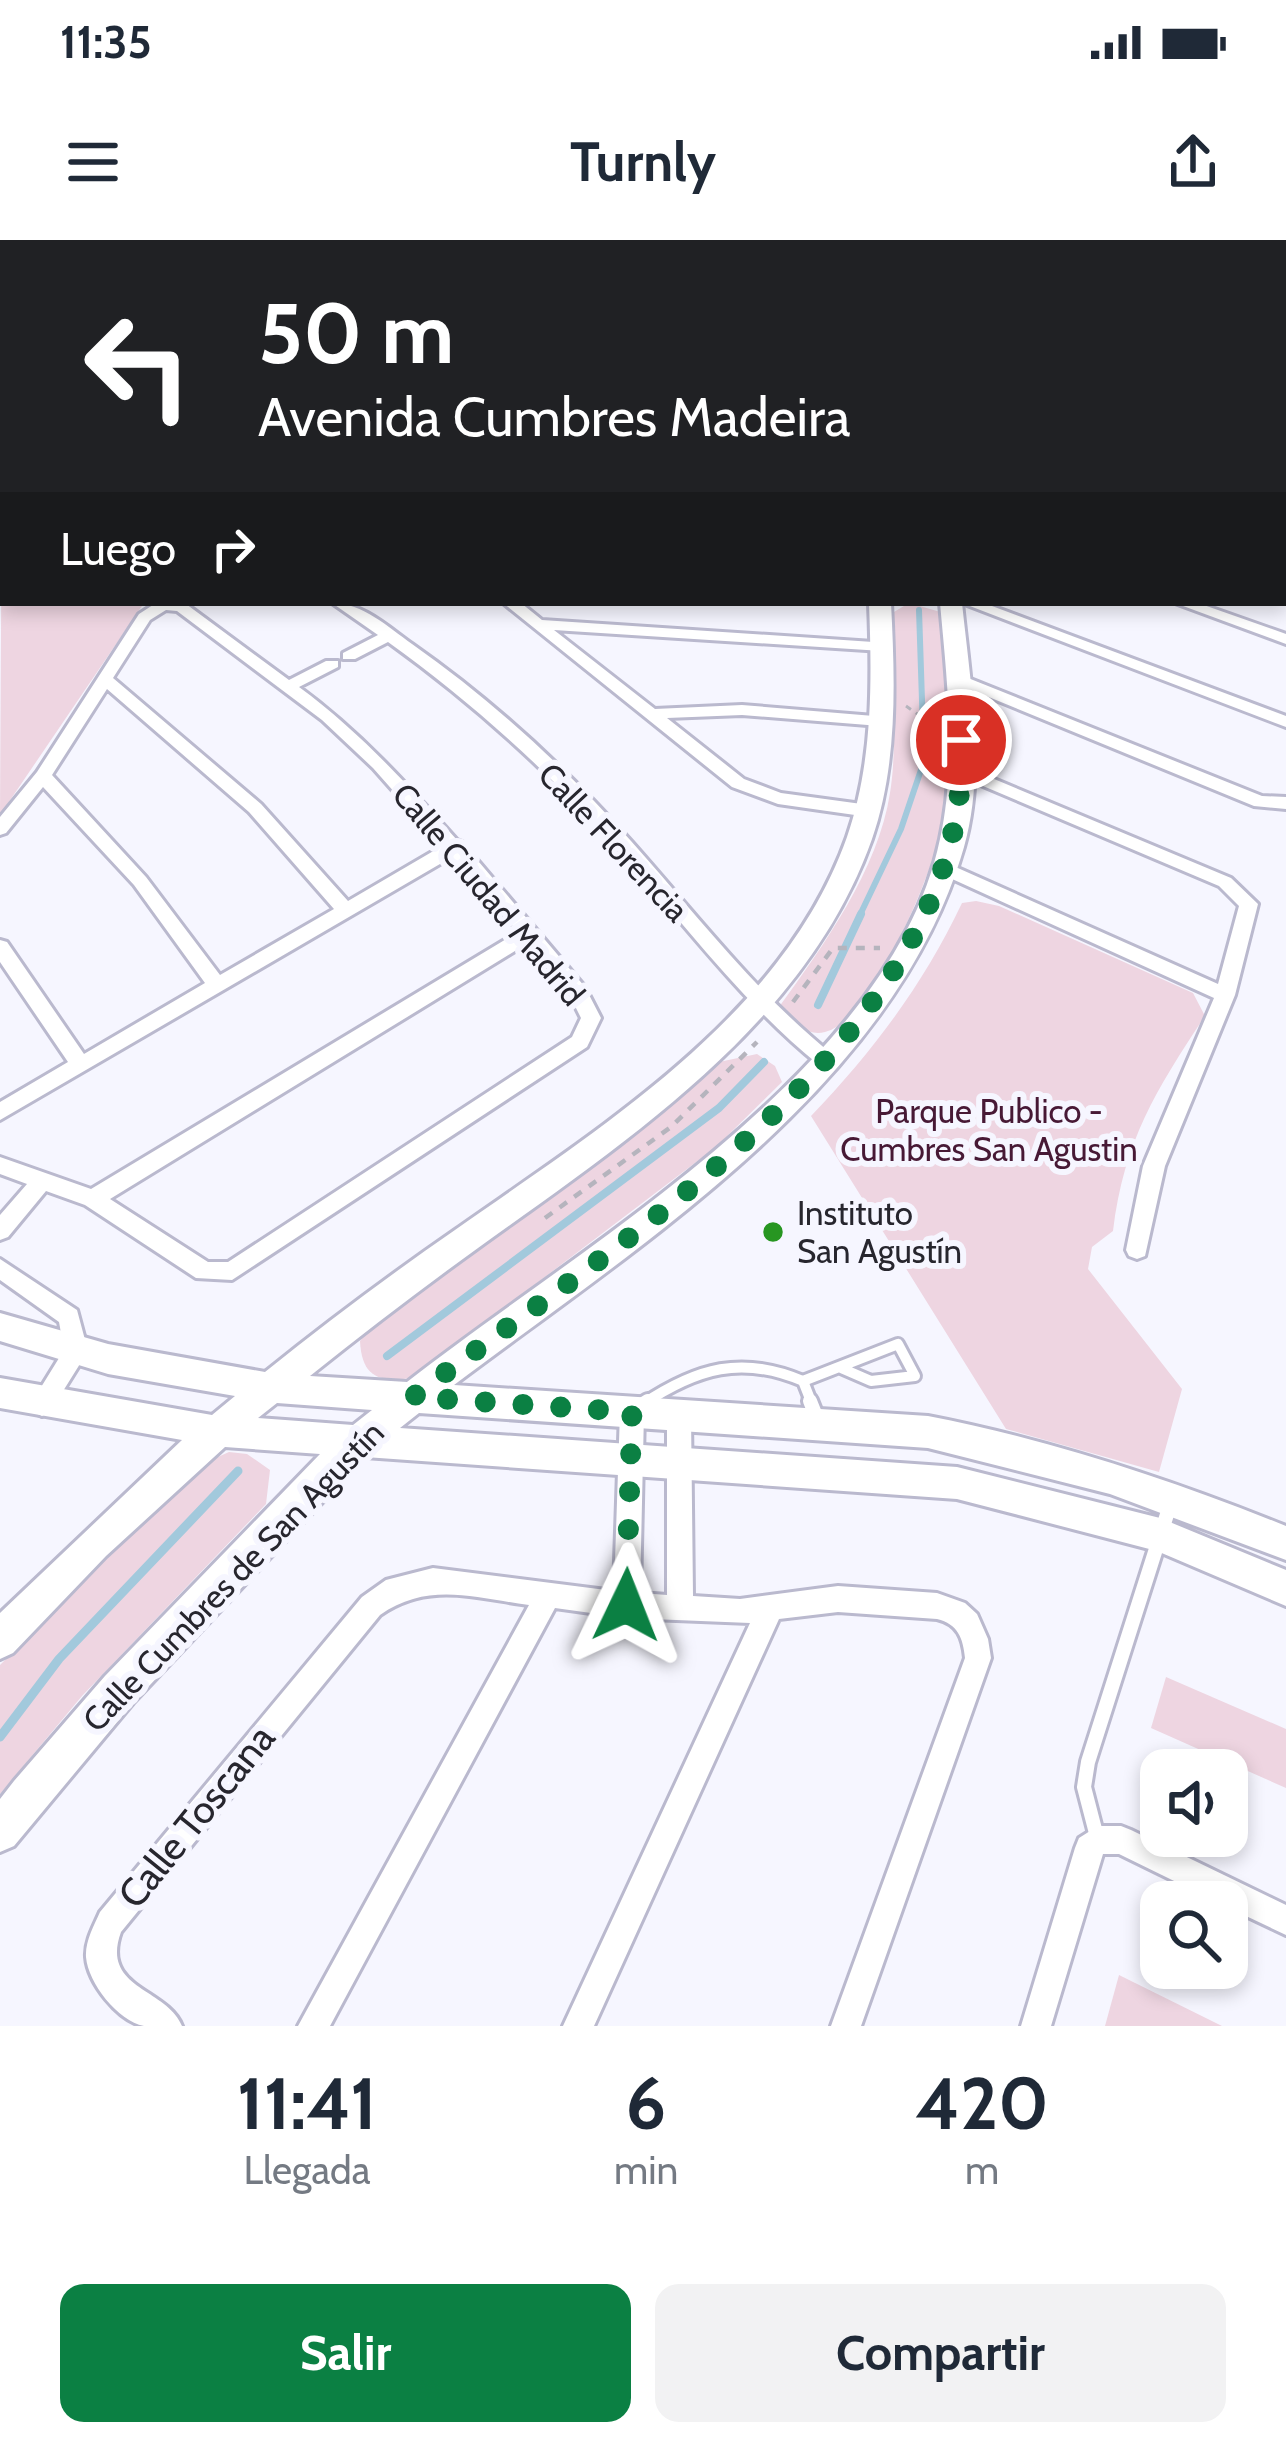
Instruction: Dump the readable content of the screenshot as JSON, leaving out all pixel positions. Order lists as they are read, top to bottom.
{
  "streets": {
    "street": [
      "Calle Florencia",
      "Calle Ciudad Madrid",
      "Calle Cumbres de San Agustín",
      "Calle Toscana"
    ]
  },
  "crossings": [
    ["Calle Florencia", "Calle Cumbres de San Agustín"]
  ],
  "parks": ["Parque Publico - Cumbres San Agustin"],
  "places": ["Instituto San Agustín"],
  "page": {
    "status": "11:35",
    "header": "Turnly",
    "turn": ["50 m", "Avenida Cumbres Madeira"],
    "then": "Luego",
    "eta": [
      "11:41",
      "Llegada",
      "6",
      "min",
      "420",
      "m"
    ],
    "buttons": ["Salir", "Compartir"]
  }
}
